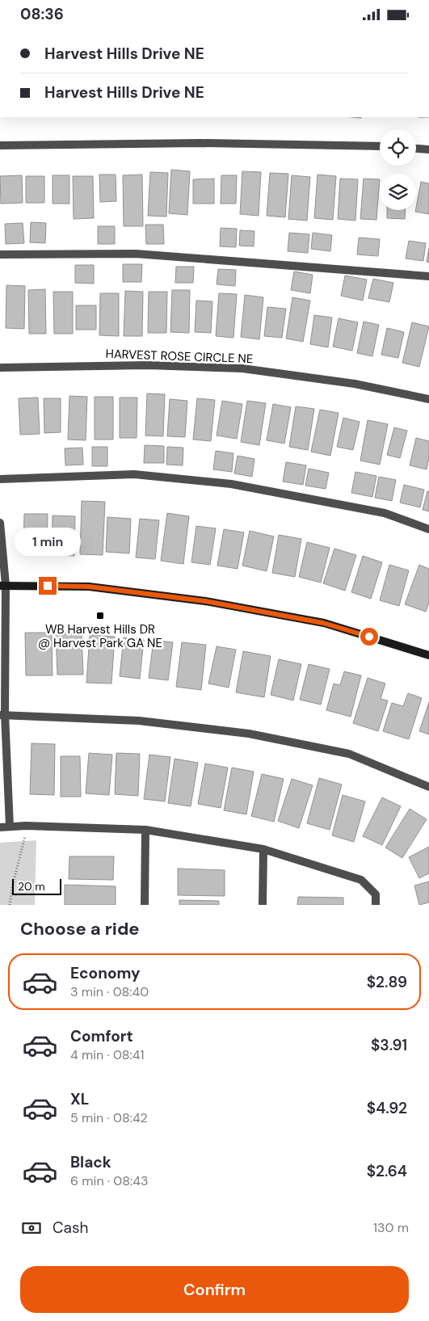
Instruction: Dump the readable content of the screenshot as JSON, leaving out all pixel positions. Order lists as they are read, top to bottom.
{
  "streets": {
    "street": ["HARVEST ROSE CIRCLE NE"]
  },
  "places": {
    "transit": ["WB Harvest Hills DR @ Harvest Park GA NE"]
  },
  "scale_bar": "20 m",
  "page": {
    "status": "08:36",
    "banner": ["Harvest Hills Drive NE", "Harvest Hills Drive NE"],
    "bubble": "1 min",
    "scale": "20 m",
    "heading": "Choose a ride",
    "list": [
      {
        "name": "Economy",
        "note": "3 min · 08:40",
        "value": "$2.89"
      },
      {
        "name": "Comfort",
        "note": "4 min · 08:41",
        "value": "$3.91"
      },
      {
        "name": "XL",
        "note": "5 min · 08:42",
        "value": "$4.92"
      },
      {
        "name": "Black",
        "note": "6 min · 08:43",
        "value": "$2.64"
      }
    ],
    "pay": ["Cash", "130 m"],
    "buttons": "Confirm"
  }
}
